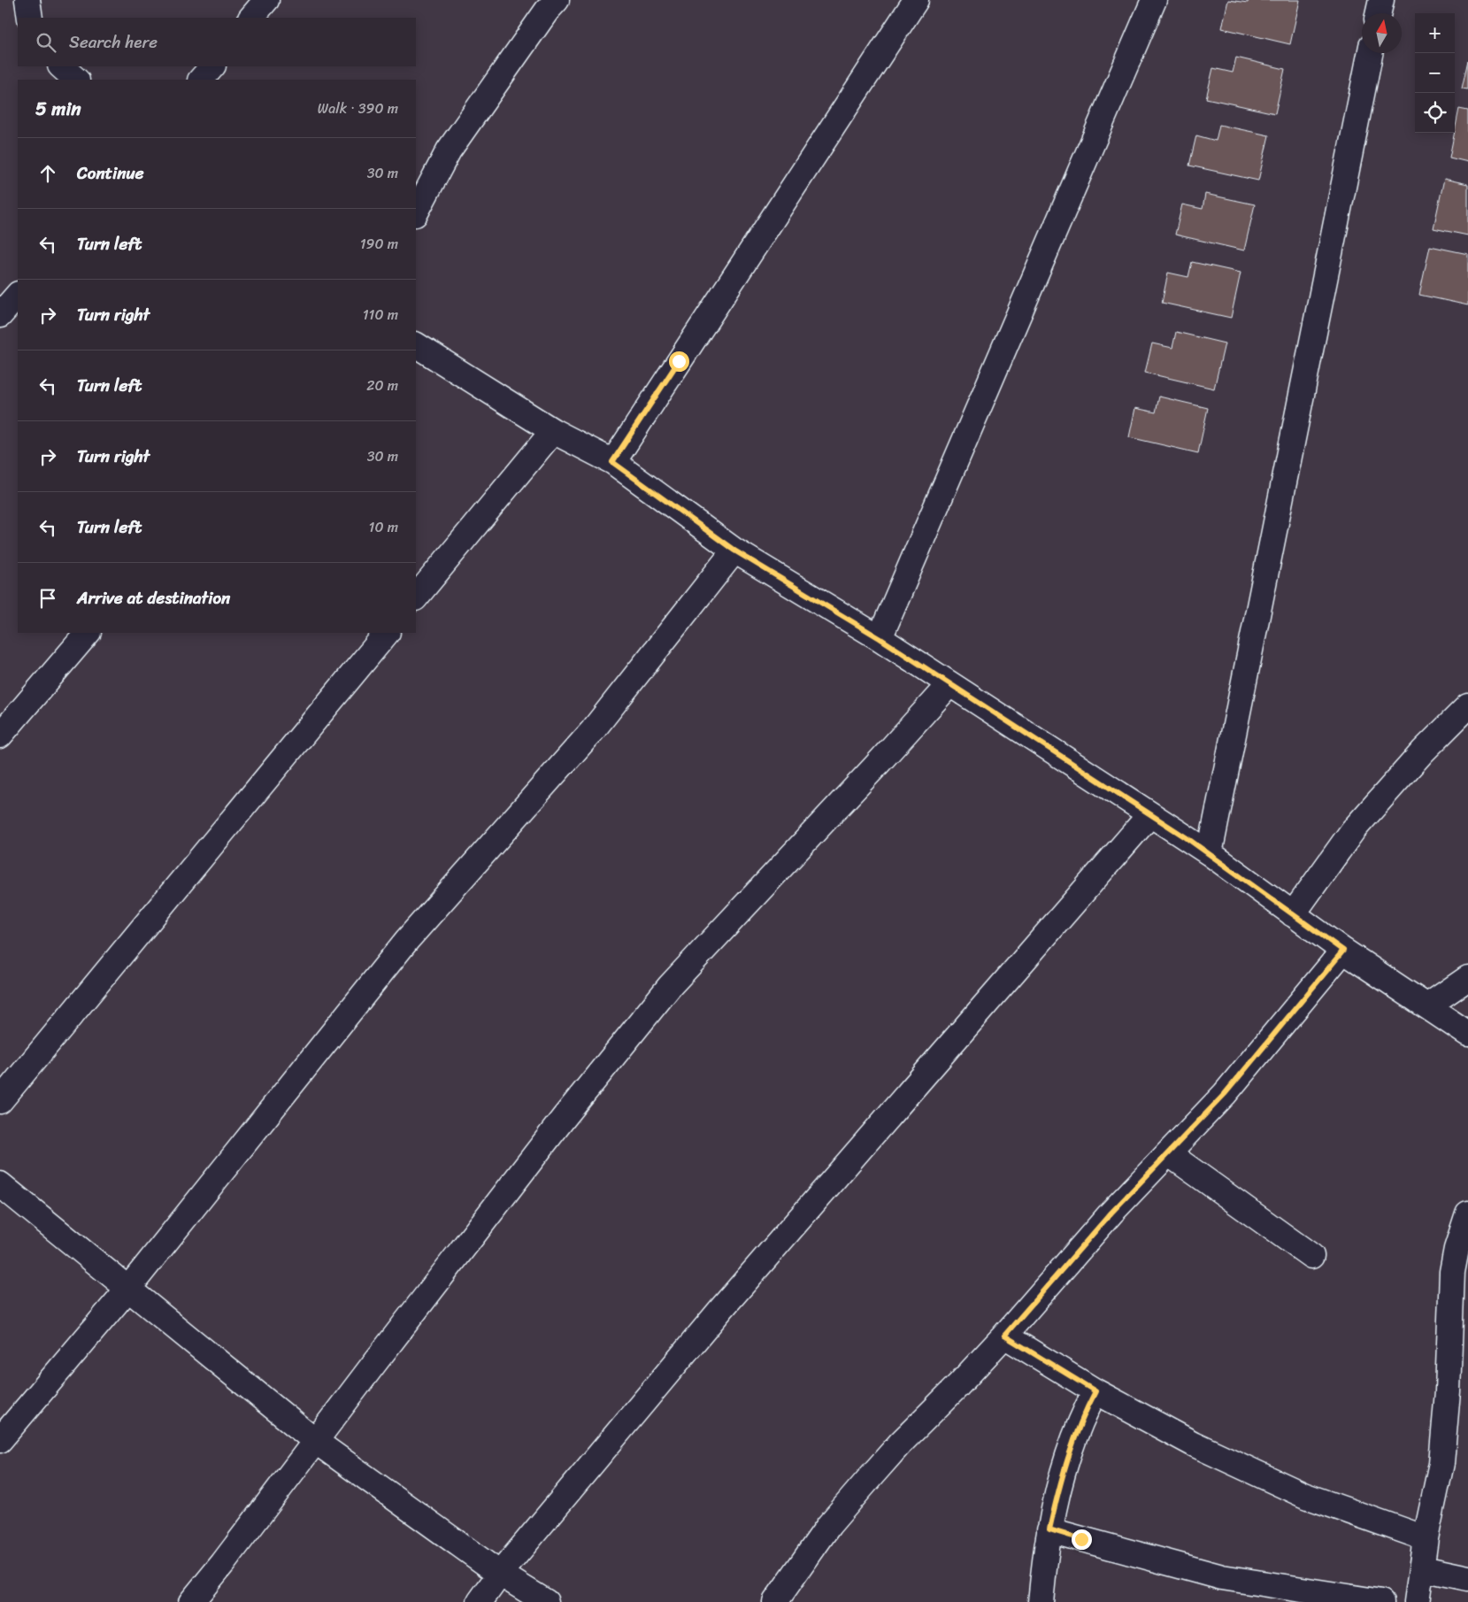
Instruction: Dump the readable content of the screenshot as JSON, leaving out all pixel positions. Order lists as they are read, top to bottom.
{
  "north": "top",
  "page": {
    "map_buttons": ["+", "−"],
    "search": "Search here",
    "heading": ["5 min", "Walk · 390 m"],
    "list": [
      ["Continue", "30 m"],
      ["Turn left", "190 m"],
      ["Turn right", "110 m"],
      ["Turn left", "20 m"],
      ["Turn right", "30 m"],
      ["Turn left", "10 m"],
      "Arrive at destination"
    ]
  }
}
